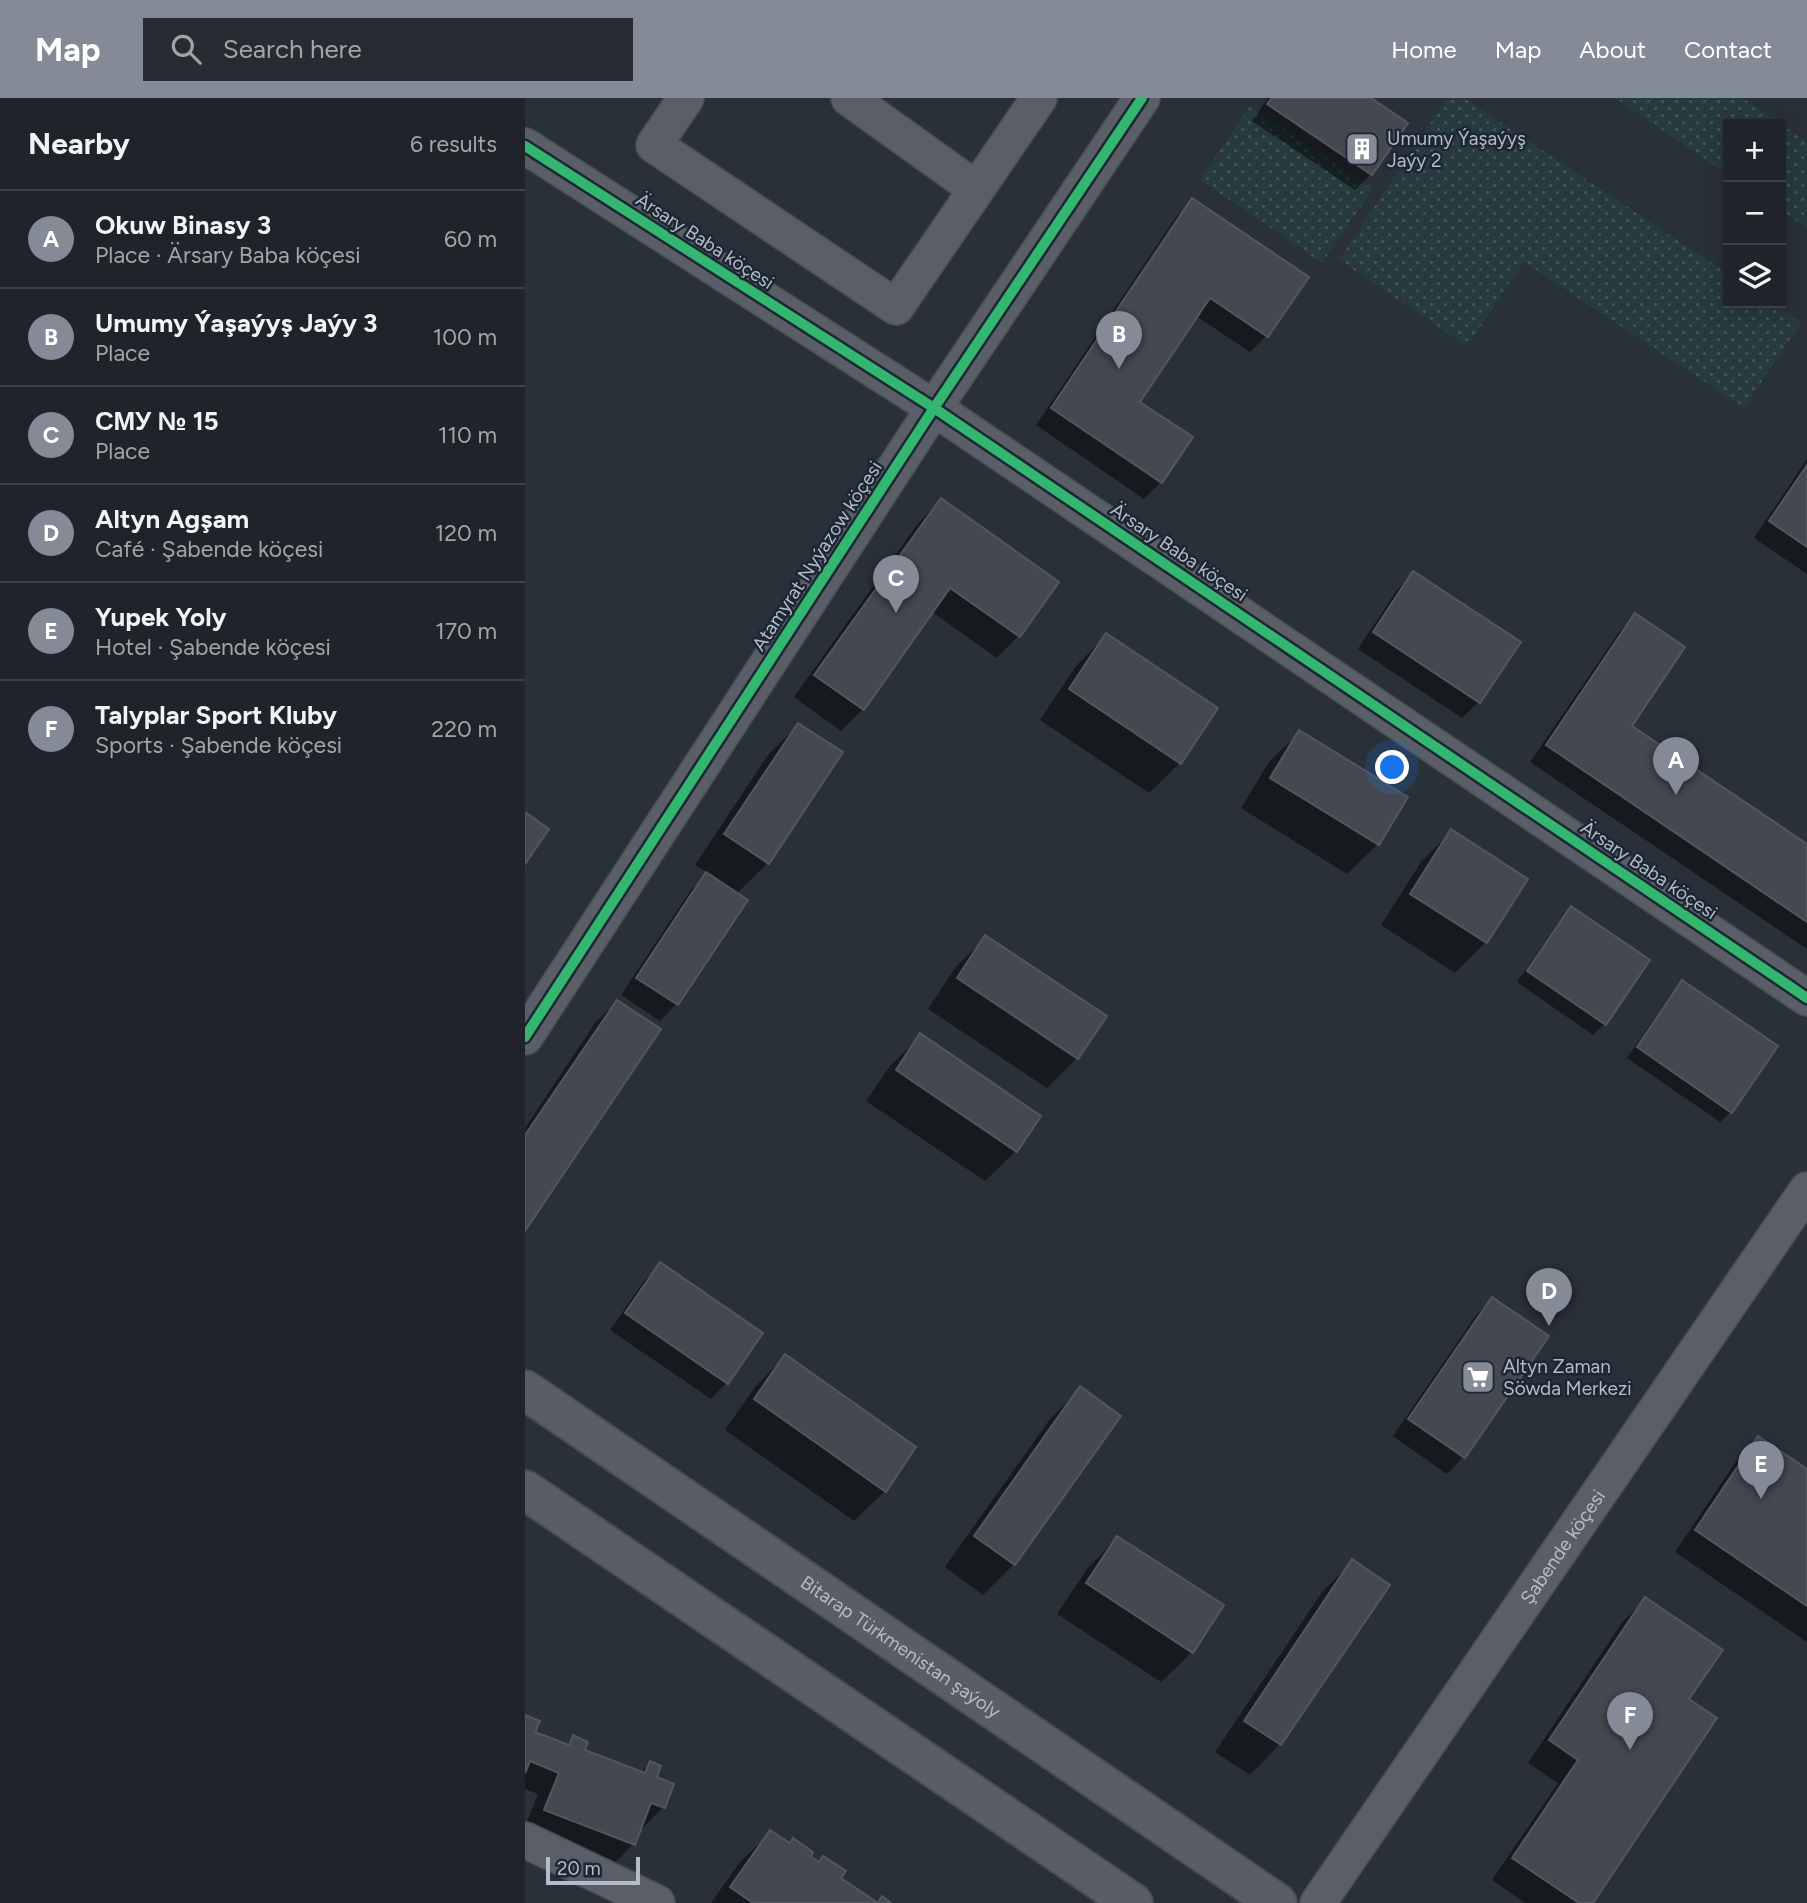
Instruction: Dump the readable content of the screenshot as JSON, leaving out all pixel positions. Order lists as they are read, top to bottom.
{
  "streets": {
    "main road": ["Bitarap Türkmenistan şaýoly"],
    "street": ["Ärsary Baba köçesi", "Atamyrat Nyýazow köçesi", "Şabende köçesi"]
  },
  "crossings": [
    ["Ärsary Baba köçesi", "Atamyrat Nyýazow köçesi"]
  ],
  "places": {
    "building": ["Umumy Ýaşaýyş Jaýy 2"],
    "supermarket": ["Altyn Zaman Söwda Merkezi"]
  },
  "scale_bar": "20 m",
  "page": {
    "header": "Map",
    "search": "Search here",
    "nav": [
      "Home",
      "Map",
      "About",
      "Contact"
    ],
    "heading": ["Nearby", "6 results"],
    "map_buttons": ["+", "−"],
    "list": [
      {
        "mark": "A",
        "name": "Okuw Binasy 3",
        "note": "Place · Ärsary Baba köçesi",
        "value": "60 m"
      },
      {
        "mark": "B",
        "name": "Umumy Ýaşaýyş Jaýy 3",
        "note": "Place",
        "value": "100 m"
      },
      {
        "mark": "C",
        "name": "СМУ № 15",
        "note": "Place",
        "value": "110 m"
      },
      {
        "mark": "D",
        "name": "Altyn Agşam",
        "note": "Café · Şabende köçesi",
        "value": "120 m"
      },
      {
        "mark": "E",
        "name": "Yupek Yoly",
        "note": "Hotel · Şabende köçesi",
        "value": "170 m"
      },
      {
        "mark": "F",
        "name": "Talyplar Sport Kluby",
        "note": "Sports · Şabende köçesi",
        "value": "220 m"
      }
    ],
    "pins": [
      "B",
      "C",
      "A",
      "D",
      "E",
      "F"
    ],
    "scale": "20 m"
  }
}
